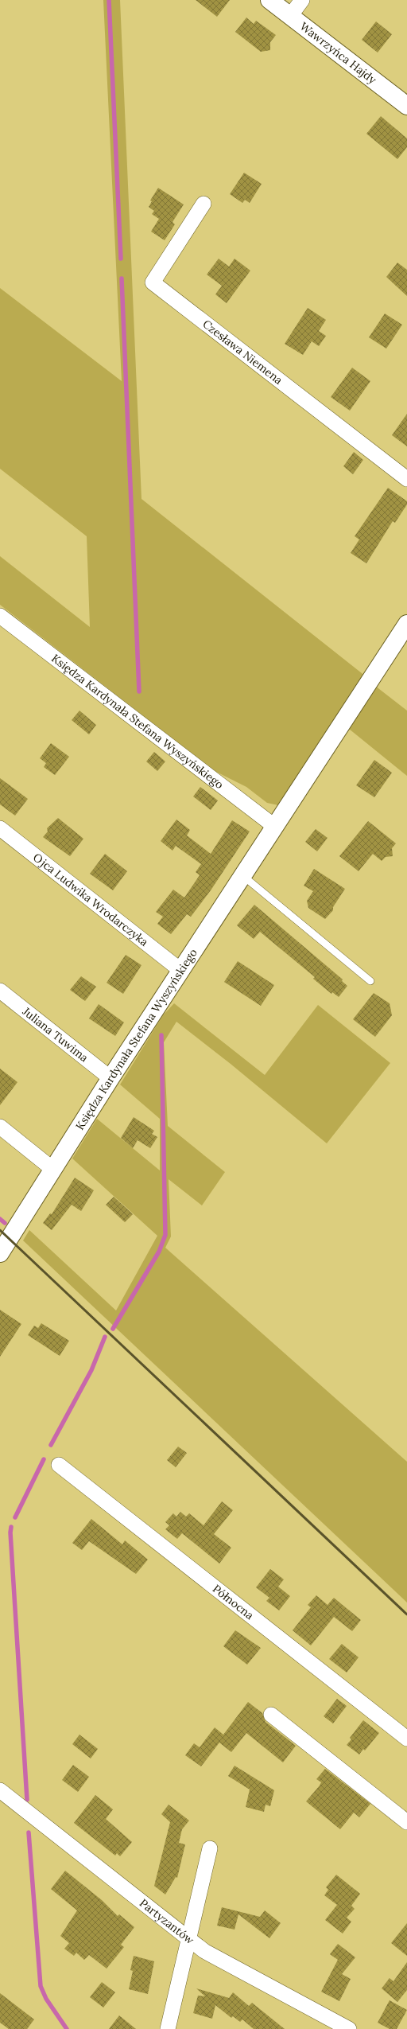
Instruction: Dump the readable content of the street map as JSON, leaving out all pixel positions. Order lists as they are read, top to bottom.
{
  "streets": {
    "street": [
      "Wawrzyńca Hajdy",
      "Czesława Niemena",
      "Księdza Kardynała Stefana Wyszyńskiego",
      "Ojca Ludwika Wrodarczyka",
      "Juliana Tuwima",
      "Północna",
      "Partyzantów"
    ]
  },
  "crossings": [
    ["Księdza Kardynała Stefana Wyszyńskiego", "Ojca Ludwika Wrodarczyka"],
    ["Księdza Kardynała Stefana Wyszyńskiego", "Juliana Tuwima"]
  ]
}
